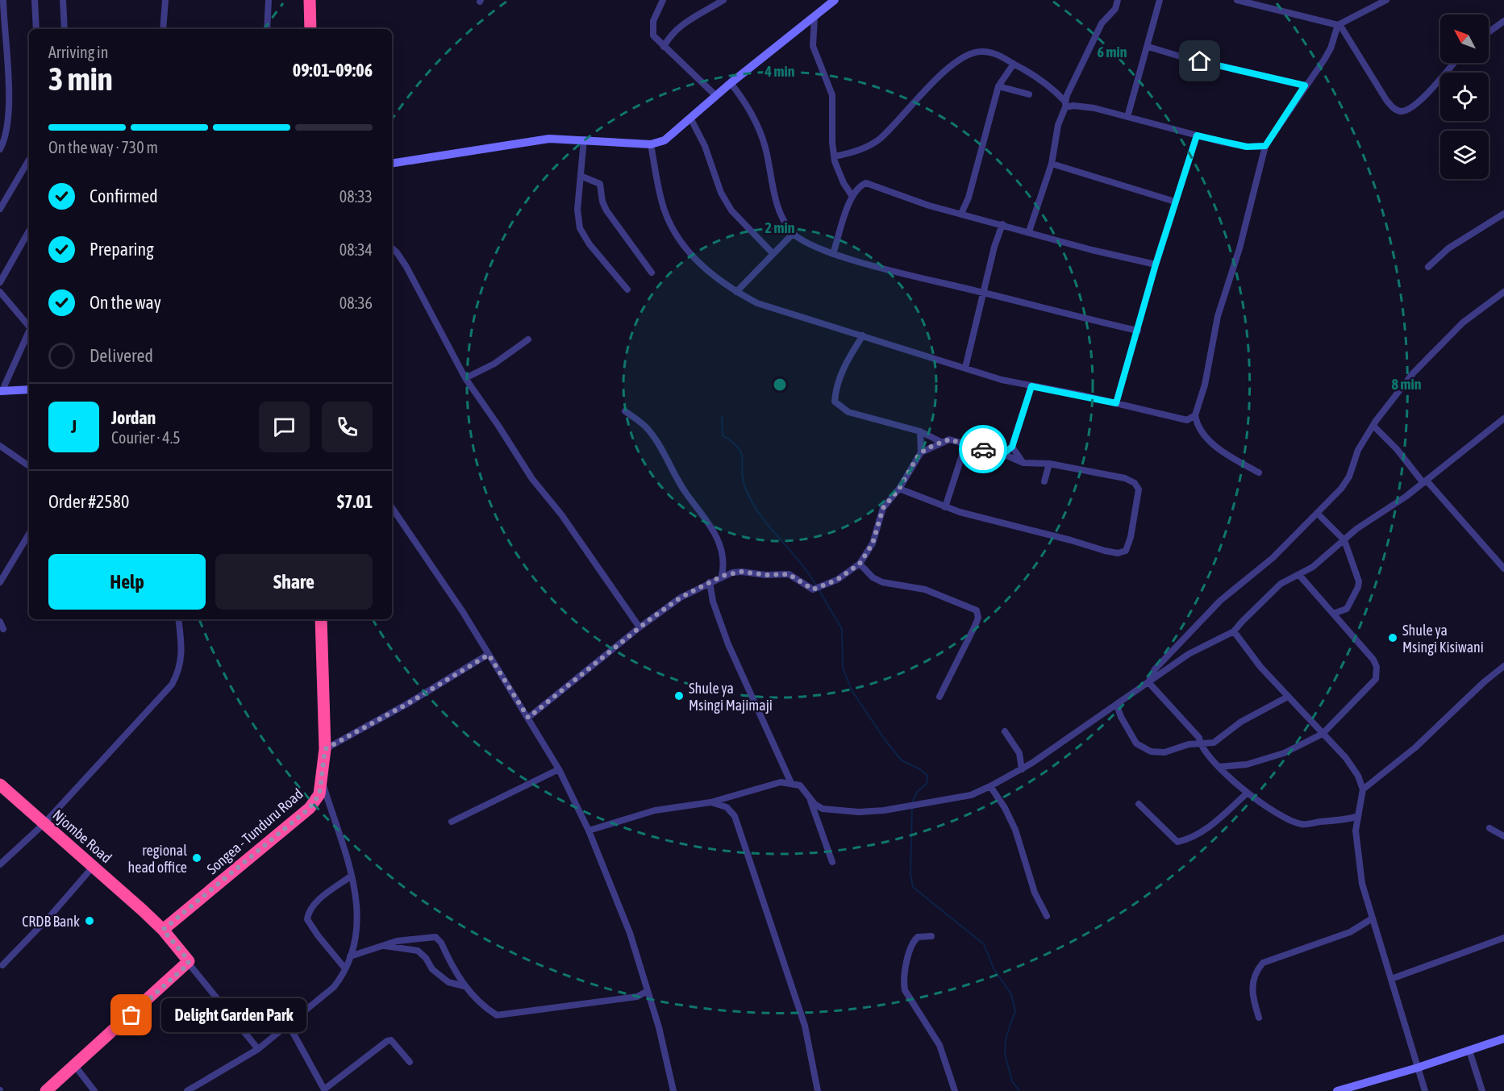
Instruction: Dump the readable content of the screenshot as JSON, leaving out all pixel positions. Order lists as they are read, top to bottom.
{
  "streets": {
    "highway": ["Songea - Tunduru Road", "Njombe Road"]
  },
  "crossings": [
    ["Songea - Tunduru Road", "Njombe Road"]
  ],
  "places": [
    "Shule ya Msingi Kisiwani",
    "Shule ya Msingi Majimaji",
    "regional head office",
    "CRDB Bank",
    "Delight Garden Park"
  ],
  "north": "top left",
  "page": {
    "heading": ["3 min", "Arriving in", "09:01–09:06"],
    "panel": [
      "Jordan",
      "Courier · 4.5",
      "Order #2580",
      "$7.01"
    ],
    "bar": "On the way · 730 m",
    "list": [
      ["Confirmed", "08:33"],
      ["Preparing", "08:34"],
      ["On the way", "08:36"],
      "Delivered"
    ],
    "round": "J",
    "buttons": ["Help", "Share"],
    "bubble": "Delight Garden Park"
  },
  "rings": [
    "6 min",
    "4 min",
    "2 min",
    "8 min"
  ]
}
